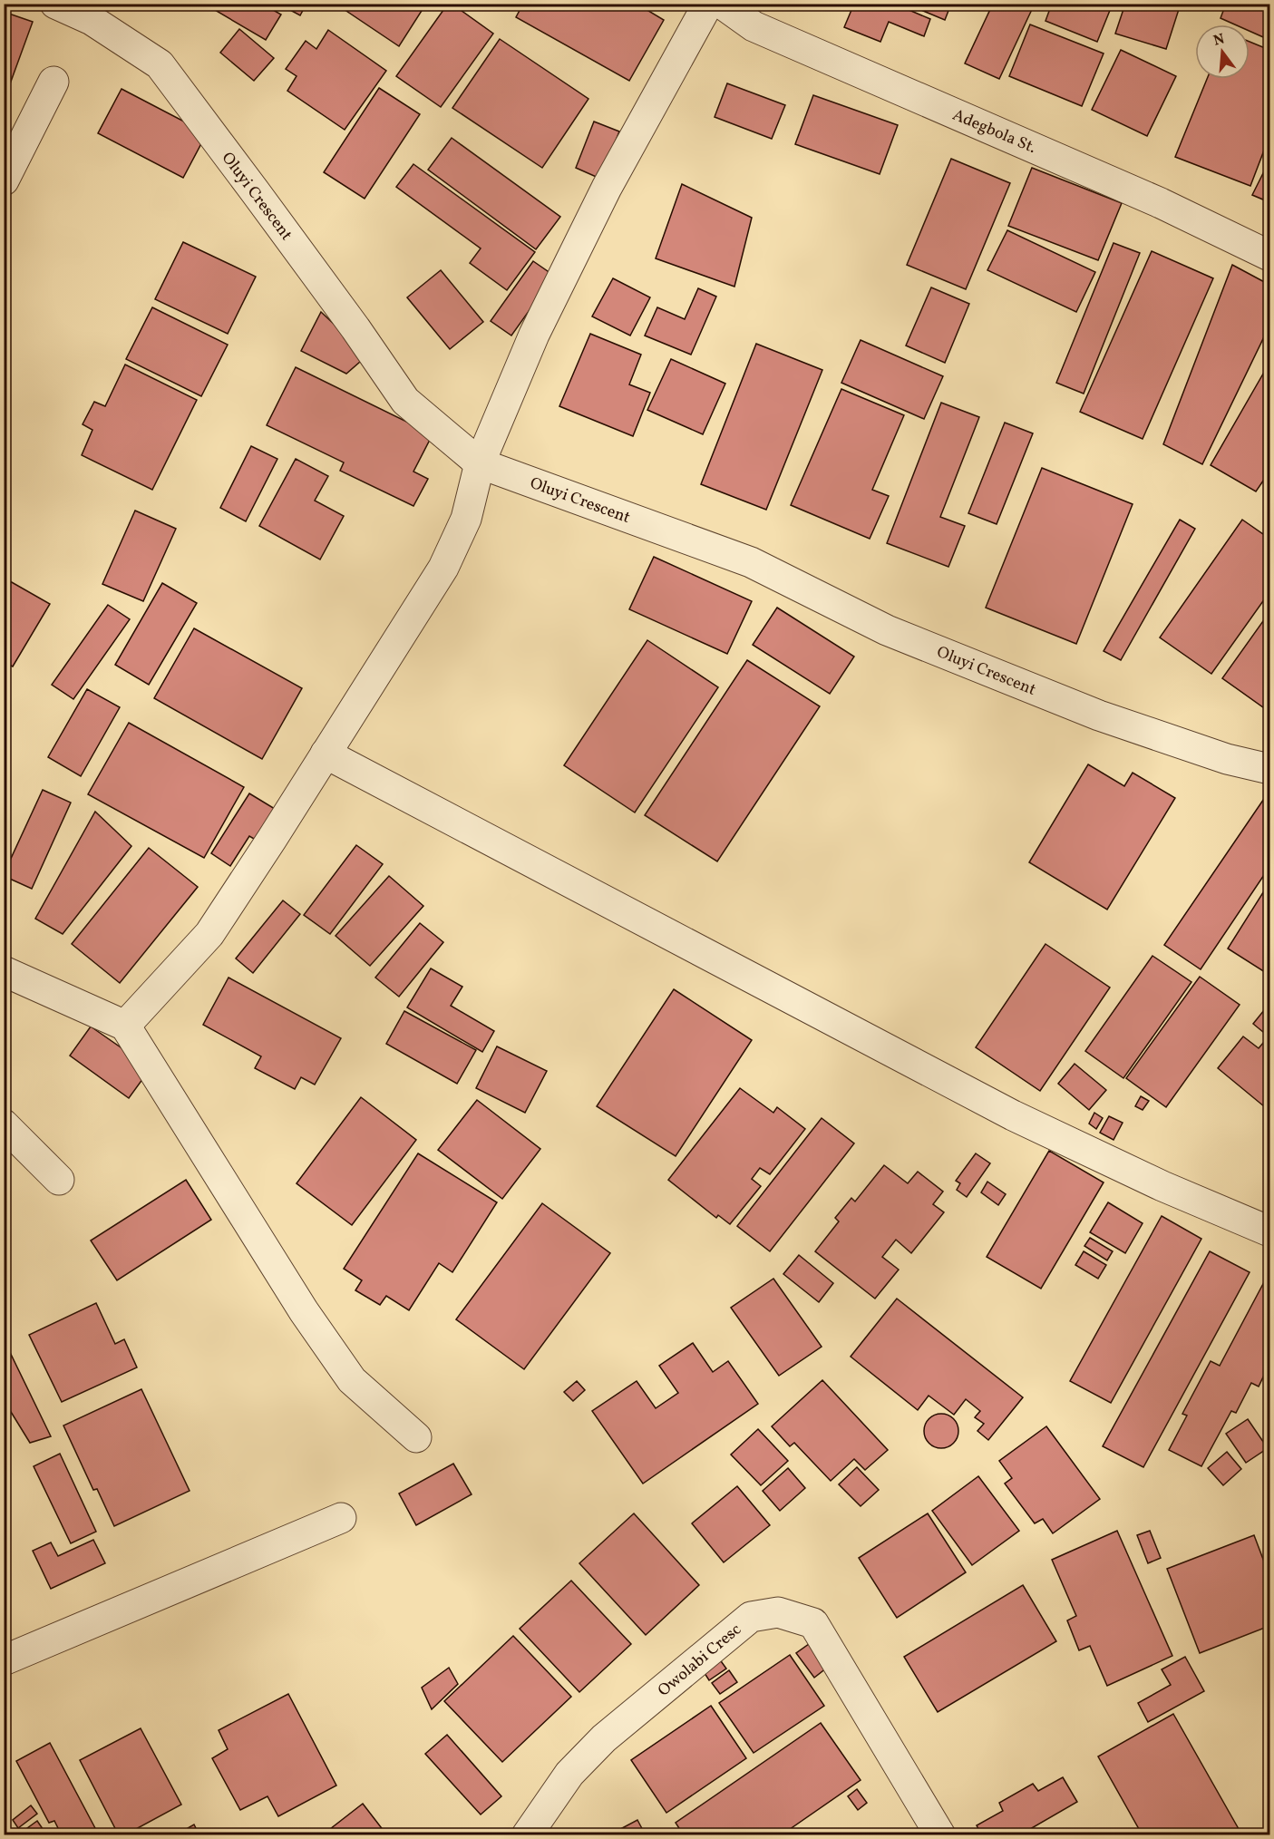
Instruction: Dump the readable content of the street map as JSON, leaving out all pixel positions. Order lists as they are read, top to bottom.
{
  "streets": {
    "street": ["Adegbola St.", "Oluyi Crescent", "Owolabi Cresc"]
  },
  "north": "top"
}
